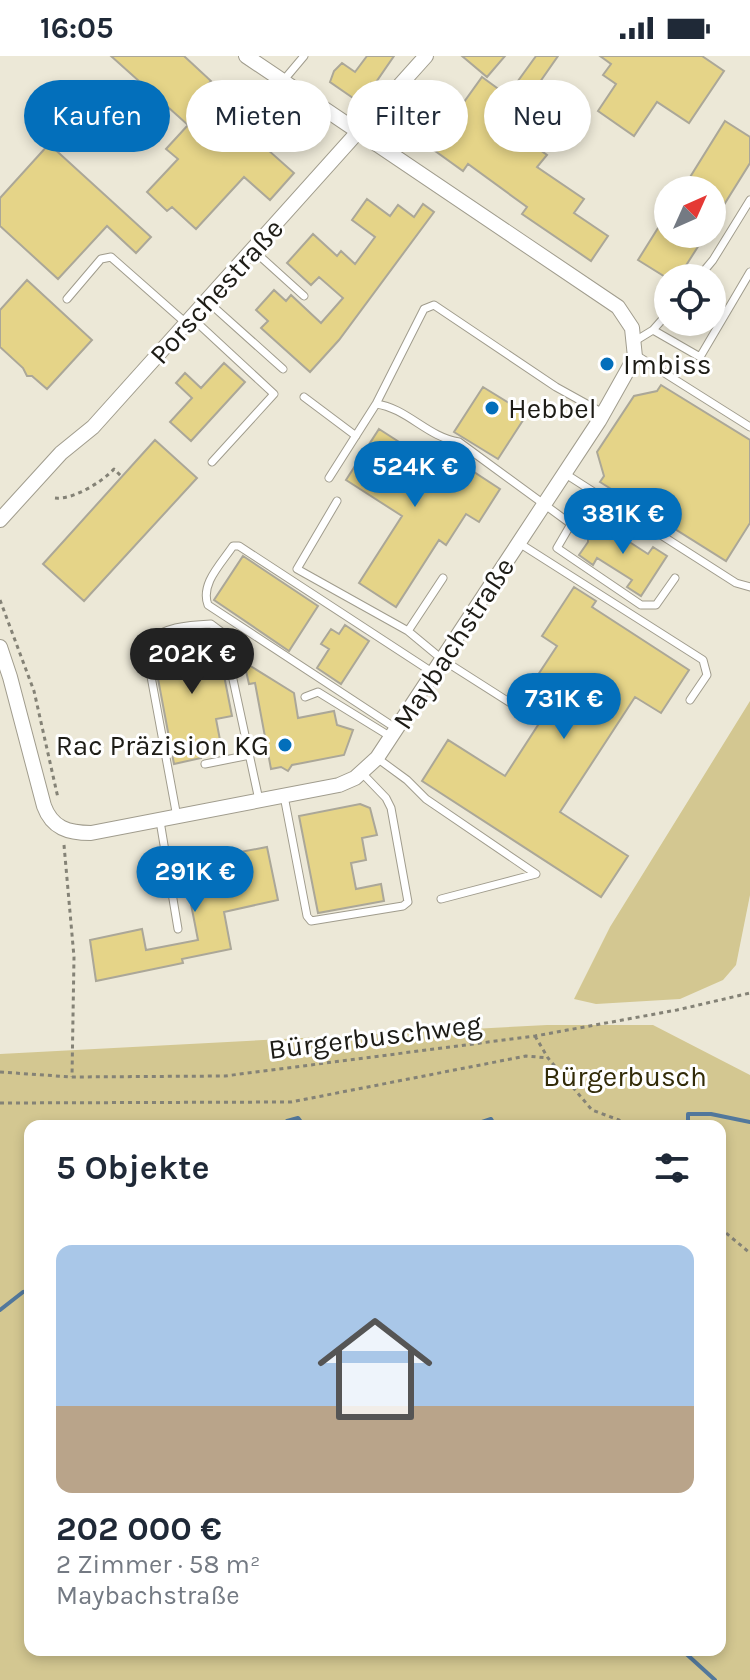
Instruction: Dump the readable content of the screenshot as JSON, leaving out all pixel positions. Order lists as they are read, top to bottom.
{
  "streets": {
    "street": ["Porschestraße", "Maybachstraße"],
    "path": ["Bürgerbuschweg"]
  },
  "parks": ["Bürgerbusch"],
  "places": ["Imbiss", "Hebbel", "Rac Präzision KG"],
  "north": "top right",
  "page": {
    "status": "16:05",
    "chip": [
      "Kaufen",
      "Mieten",
      "Filter",
      "Neu"
    ],
    "price": [
      "524K €",
      "381K €",
      "202K €",
      "731K €",
      "291K €"
    ],
    "heading": "5 Objekte",
    "list": [
      {
        "name": "202 000 €",
        "note": "2 Zimmer · 58 m² · Maybachstraße"
      }
    ]
  }
}
